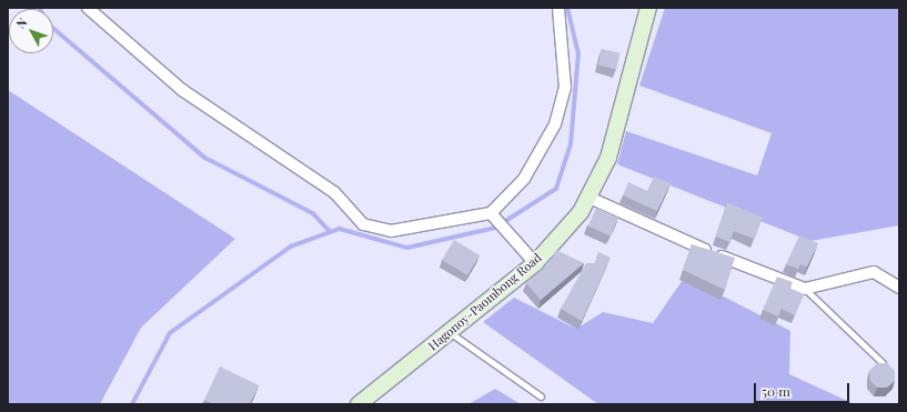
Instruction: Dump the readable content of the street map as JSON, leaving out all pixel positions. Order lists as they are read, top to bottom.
{
  "streets": {
    "main road": ["Hagonoy-Paombong Road"]
  },
  "scale_bar": "50 m",
  "north": "top left"
}
